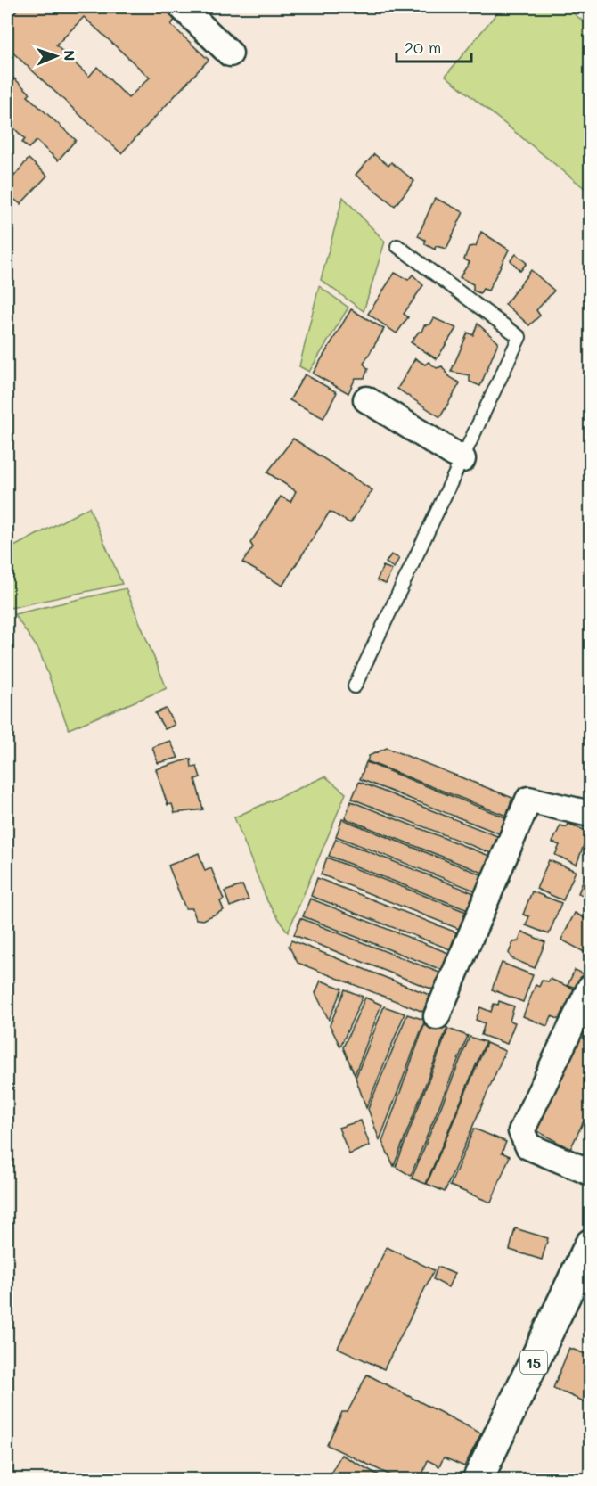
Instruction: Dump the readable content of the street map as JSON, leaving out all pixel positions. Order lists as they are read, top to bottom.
{
  "streets": {
    "main road": ["15"]
  },
  "scale_bar": "20 m",
  "north": "right"
}
